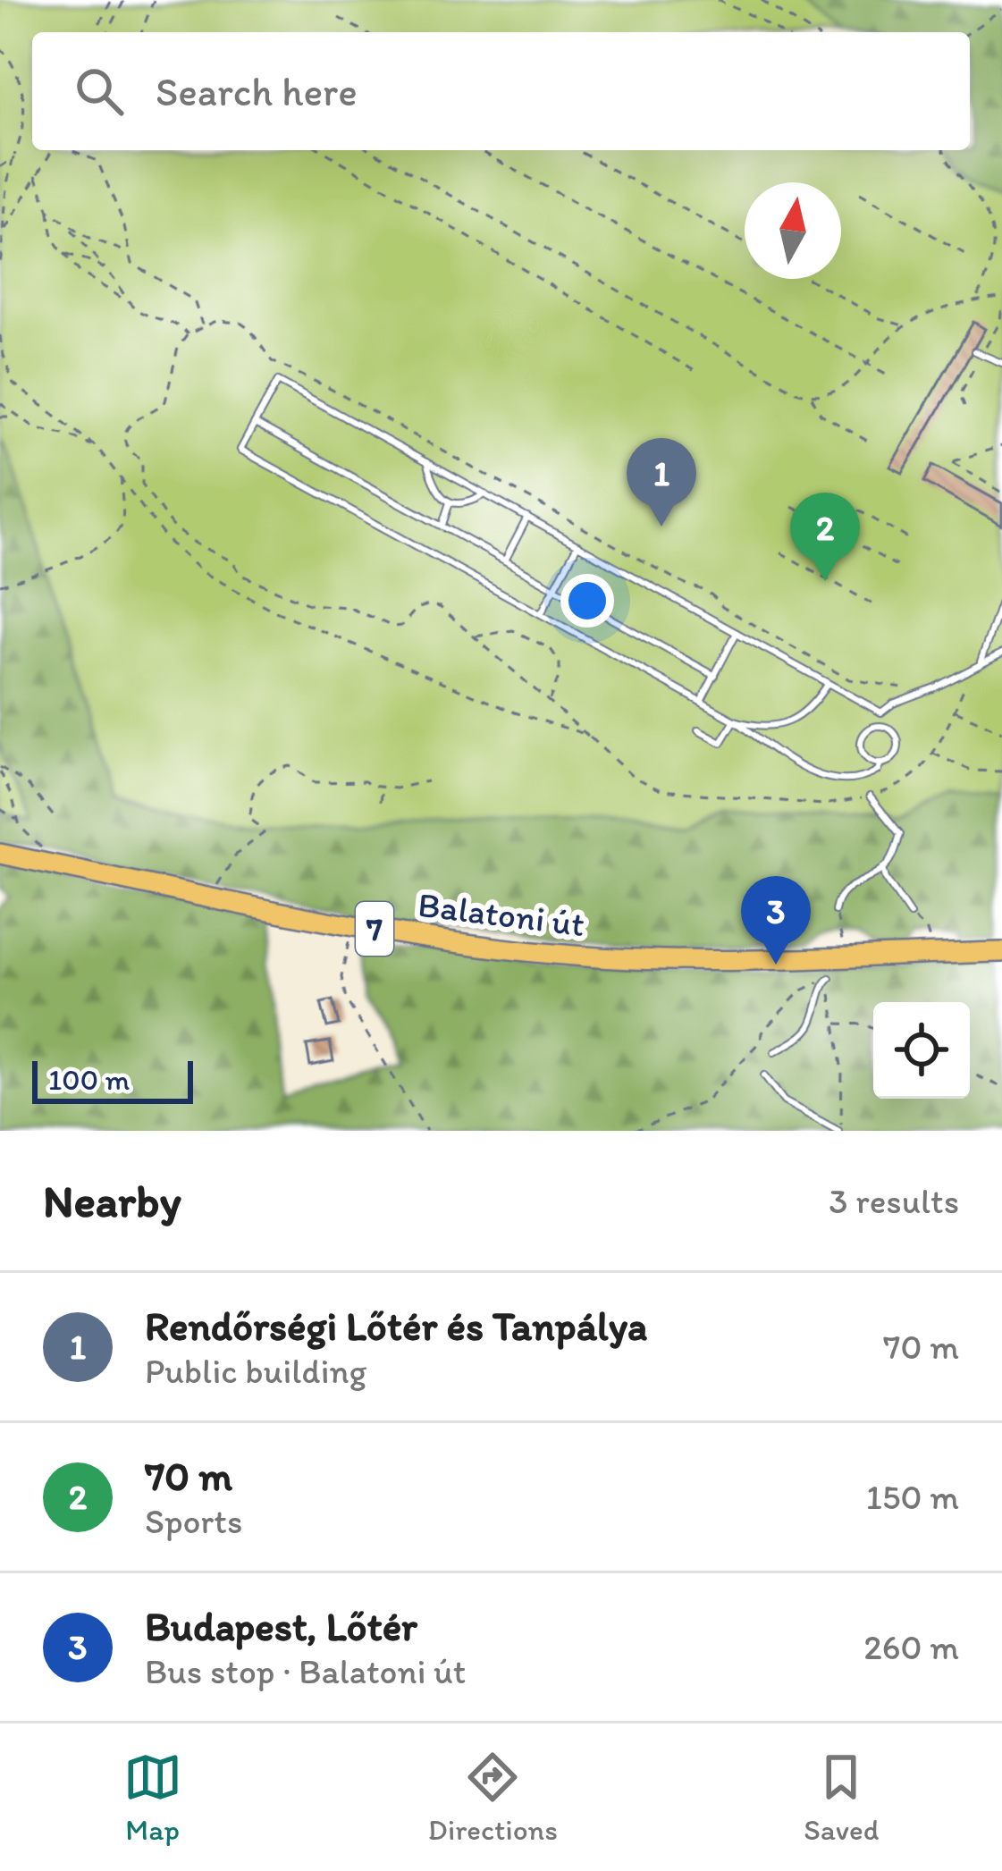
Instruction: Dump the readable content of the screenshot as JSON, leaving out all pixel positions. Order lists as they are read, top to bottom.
{
  "streets": {
    "main road": ["Balatoni út", "7"]
  },
  "scale_bar": "100 m",
  "north": "top",
  "page": {
    "search": "Search here",
    "pins": ["1", "2", "3"],
    "scale": "100 m",
    "heading": ["Nearby", "3 results"],
    "list": [
      {
        "mark": "1",
        "name": "Rendőrségi Lőtér és Tanpálya",
        "note": "Public building",
        "value": "70 m"
      },
      {
        "mark": "2",
        "name": "70 m",
        "note": "Sports",
        "value": "150 m"
      },
      {
        "mark": "3",
        "name": "Budapest, Lőtér",
        "note": "Bus stop · Balatoni út",
        "value": "260 m"
      }
    ],
    "nav": ["Map", "Directions", "Saved"]
  }
}
